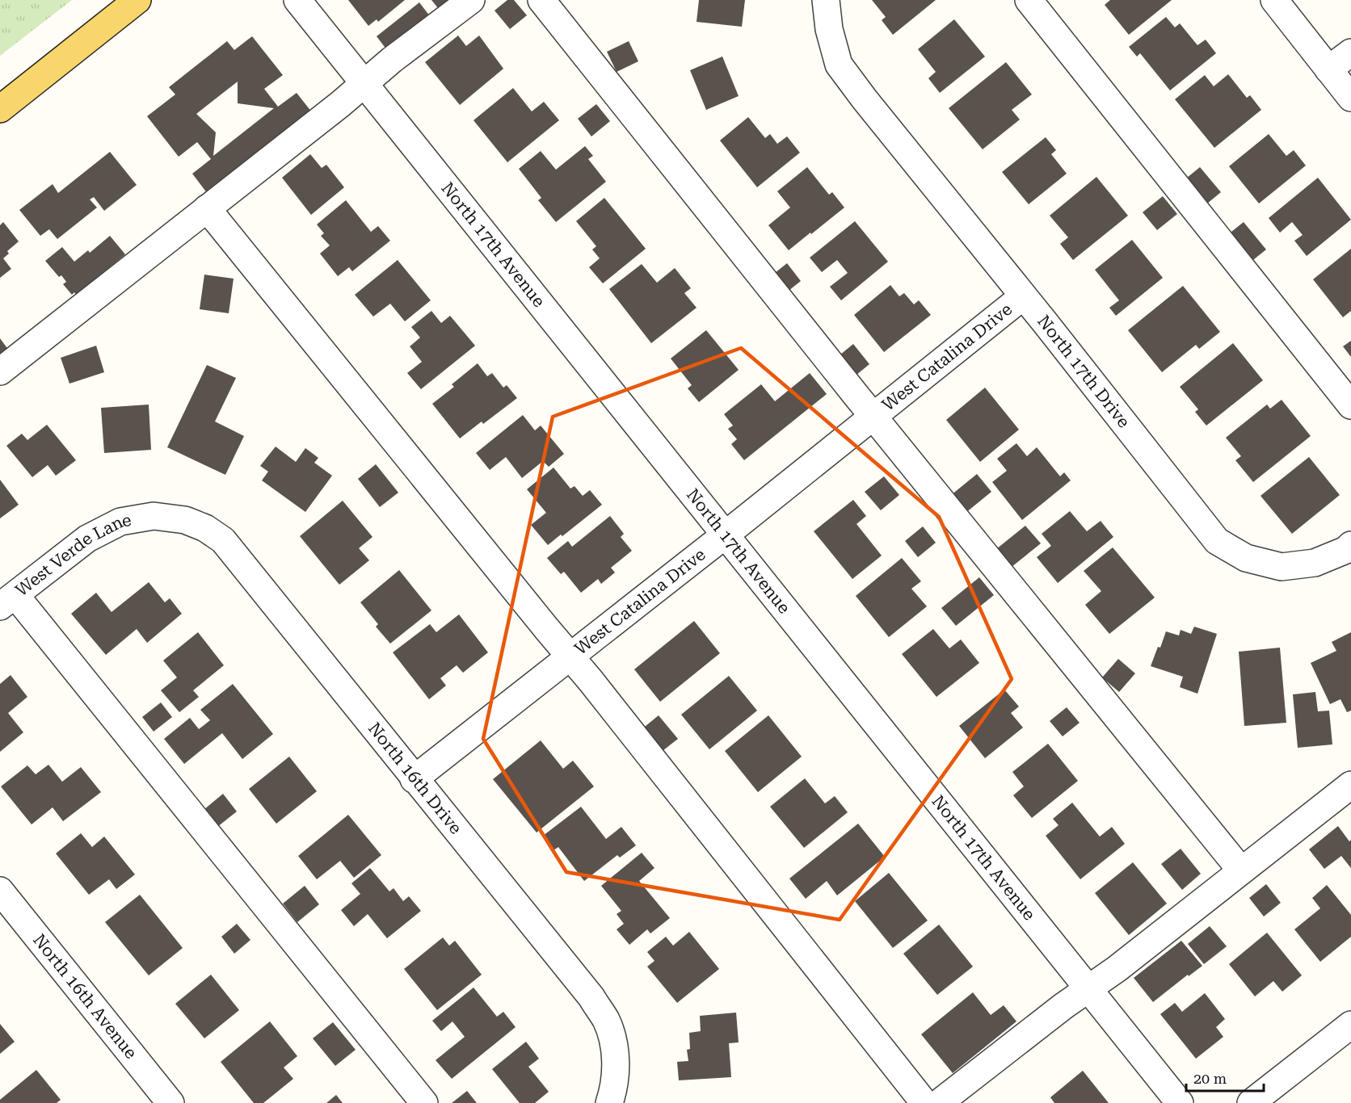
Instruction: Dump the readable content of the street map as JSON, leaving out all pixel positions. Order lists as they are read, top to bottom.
{
  "streets": {
    "street": [
      "North 17th Avenue",
      "West Catalina Drive",
      "North 17th Drive",
      "West Verde Lane",
      "North 16th Drive",
      "North 16th Avenue"
    ]
  },
  "crossings": [
    ["North 17th Avenue", "West Catalina Drive"],
    ["West Catalina Drive", "North 17th Drive"],
    ["West Catalina Drive", "North 16th Drive"],
    ["West Verde Lane", "North 16th Drive"]
  ],
  "scale_bar": "20 m"
}
